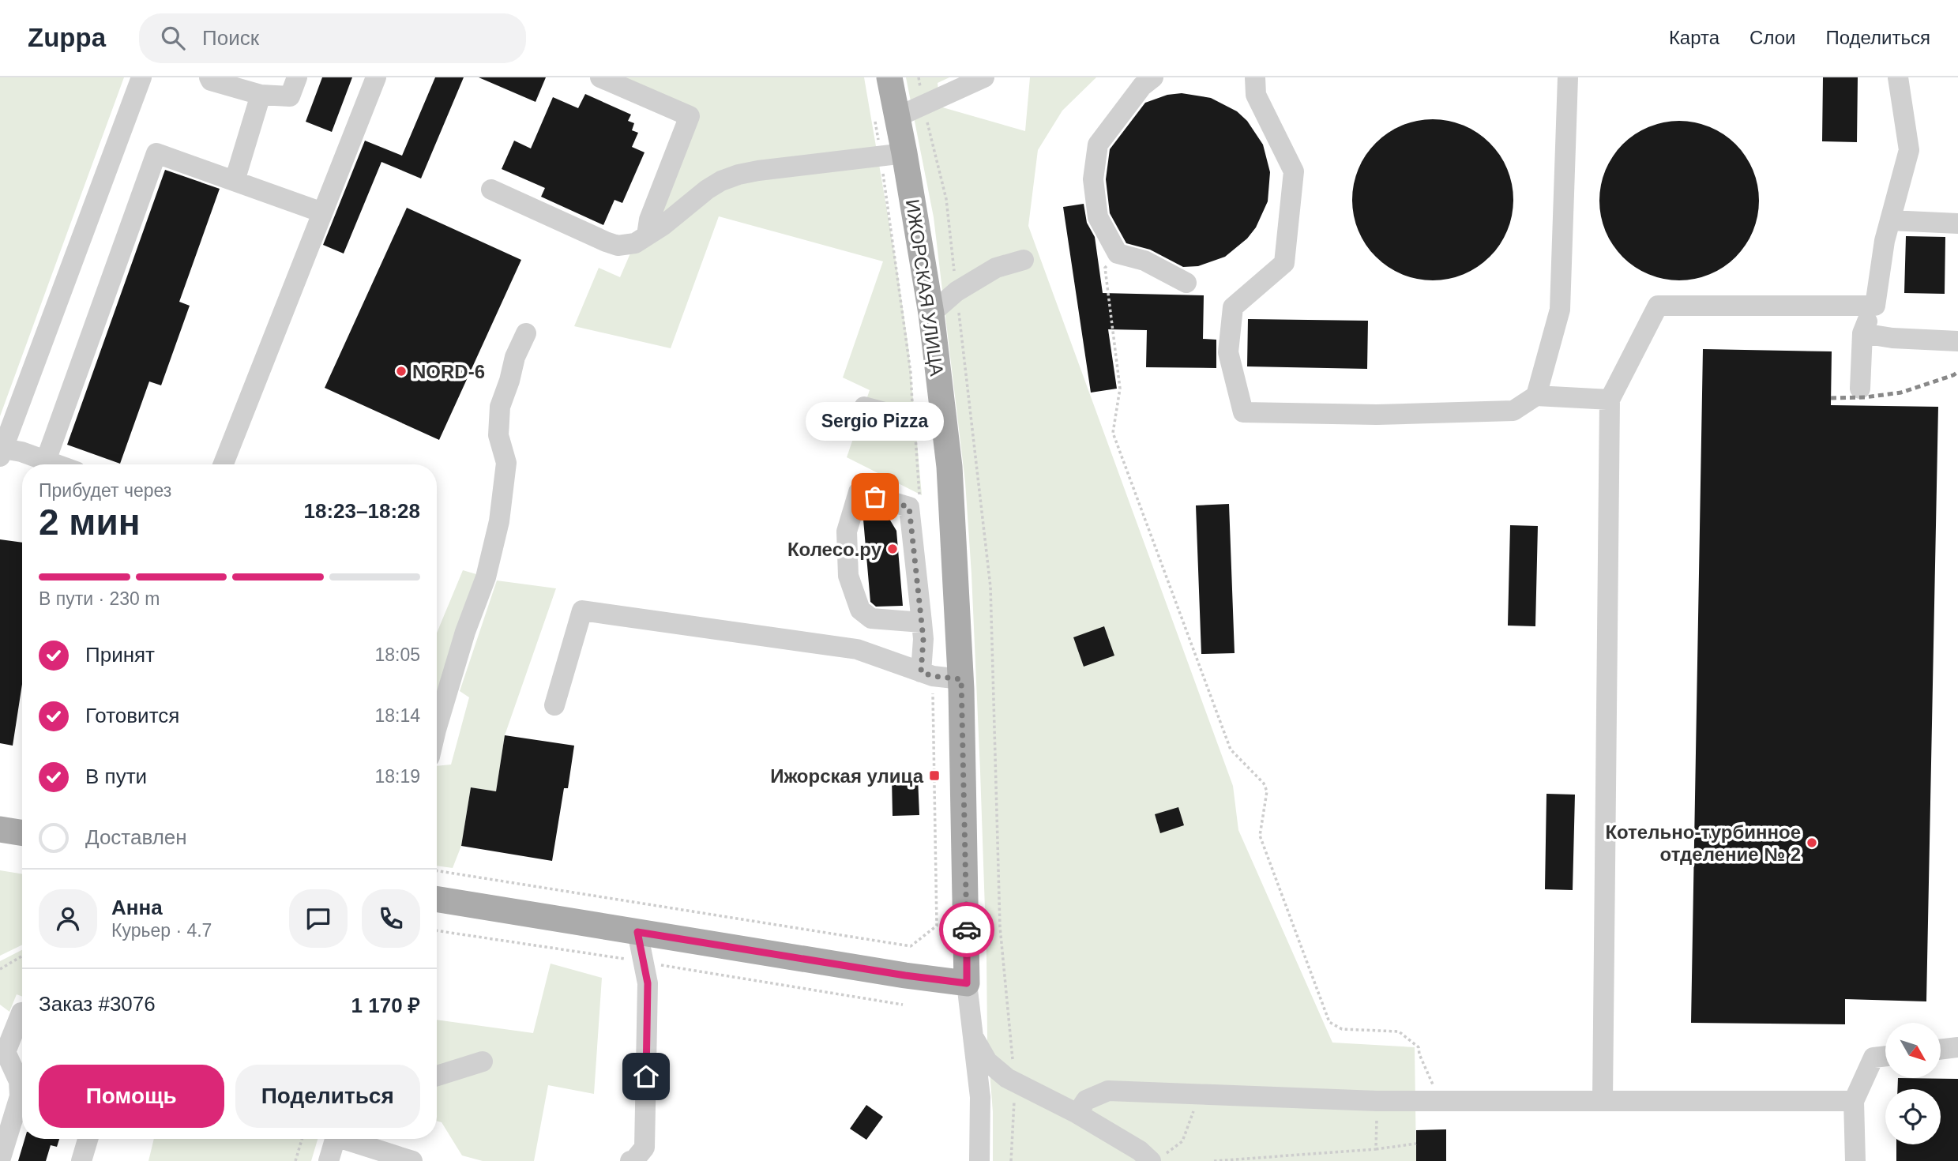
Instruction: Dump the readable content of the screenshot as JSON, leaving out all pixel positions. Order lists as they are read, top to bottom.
{
  "streets": {
    "main road": ["ИЖОРСКАЯ УЛИЦА"]
  },
  "places": {
    "other": [
      "NORD-6",
      "Sergio Pizza",
      "Колесо.ру",
      "Котельно-турбинное отделение № 2"
    ],
    "transit": ["Ижорская улица"]
  },
  "north": "bottom right",
  "page": {
    "header": "Zuppa",
    "search": "Поиск",
    "nav": ["Карта", "Слои", "Поделиться"],
    "bubble": "Sergio Pizza",
    "heading": ["2 мин", "Прибудет через", "18:23–18:28"],
    "panel": [
      "Анна",
      "Курьер · 4.7",
      "Заказ #3076",
      "1 170 ₽"
    ],
    "bar": "В пути · 230 m",
    "list": [
      ["Принят", "18:05"],
      ["Готовится", "18:14"],
      ["В пути", "18:19"],
      "Доставлен"
    ],
    "buttons": ["Помощь", "Поделиться"]
  }
}
